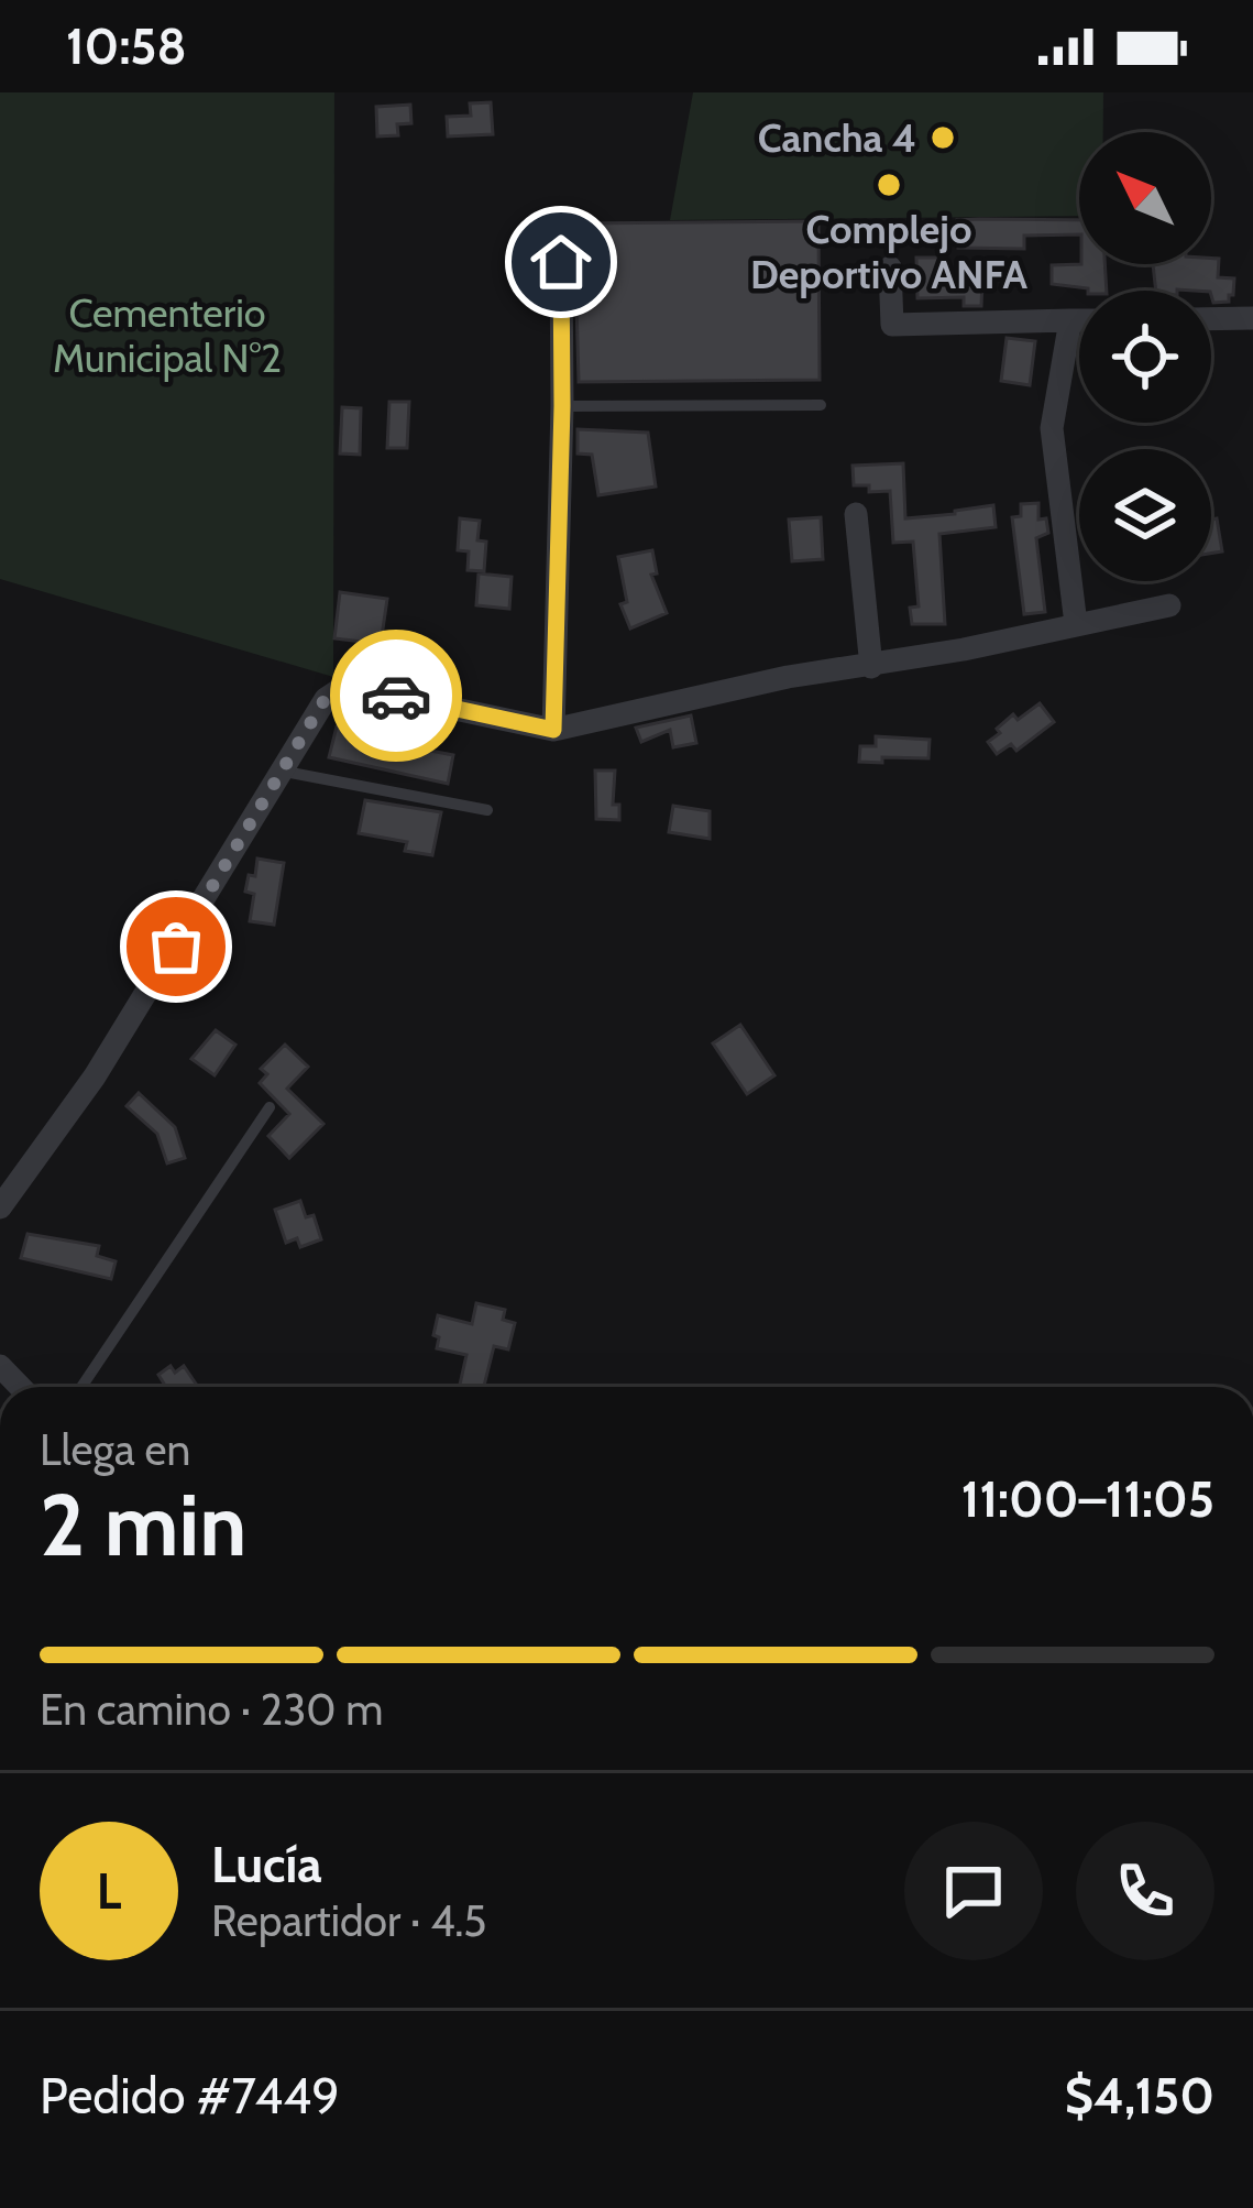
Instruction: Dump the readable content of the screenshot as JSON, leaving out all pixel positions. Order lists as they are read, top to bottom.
{
  "parks": ["Cementerio Municipal N°2"],
  "places": ["Cancha 4", "Complejo Deportivo ANFA"],
  "north": "top left",
  "page": {
    "status": "10:58",
    "heading": ["2 min", "Llega en", "11:00–11:05"],
    "panel": [
      "Lucía",
      "Repartidor · 4.5",
      "Pedido #7449",
      "$4,150"
    ],
    "bar": "En camino · 230 m",
    "round": "L"
  }
}
